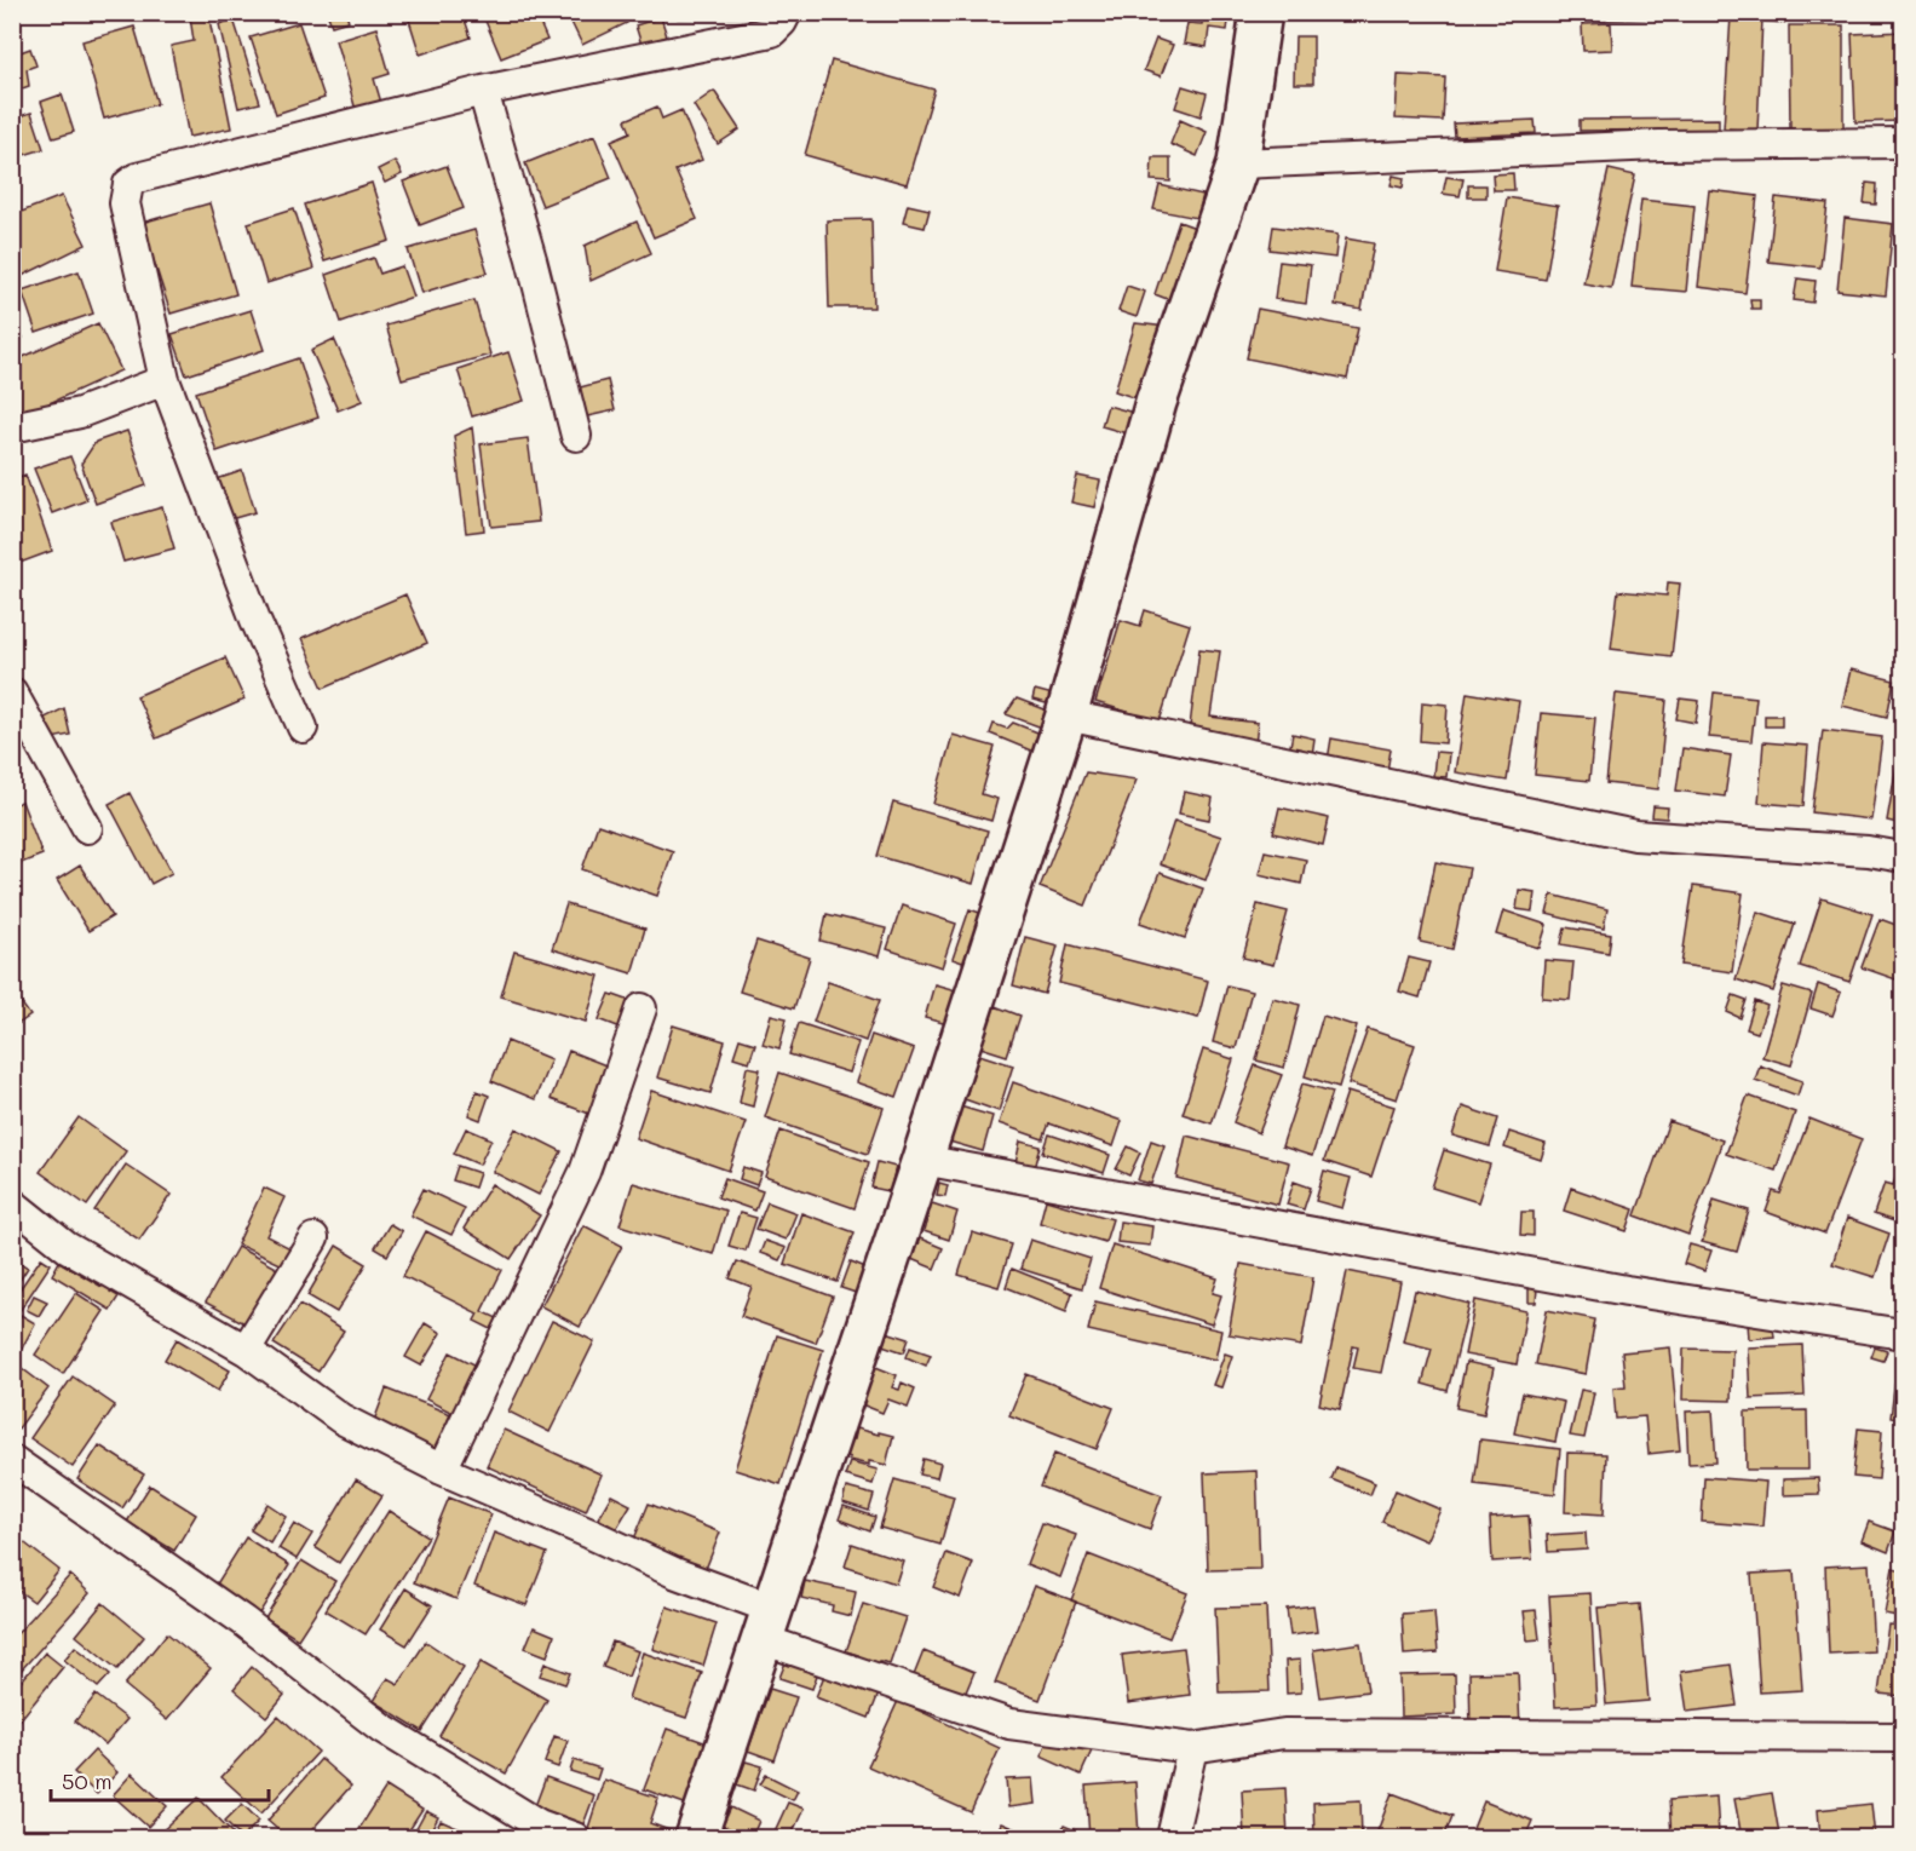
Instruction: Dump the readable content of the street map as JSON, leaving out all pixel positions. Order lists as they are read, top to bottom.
{
  "scale_bar": "50 m"
}
